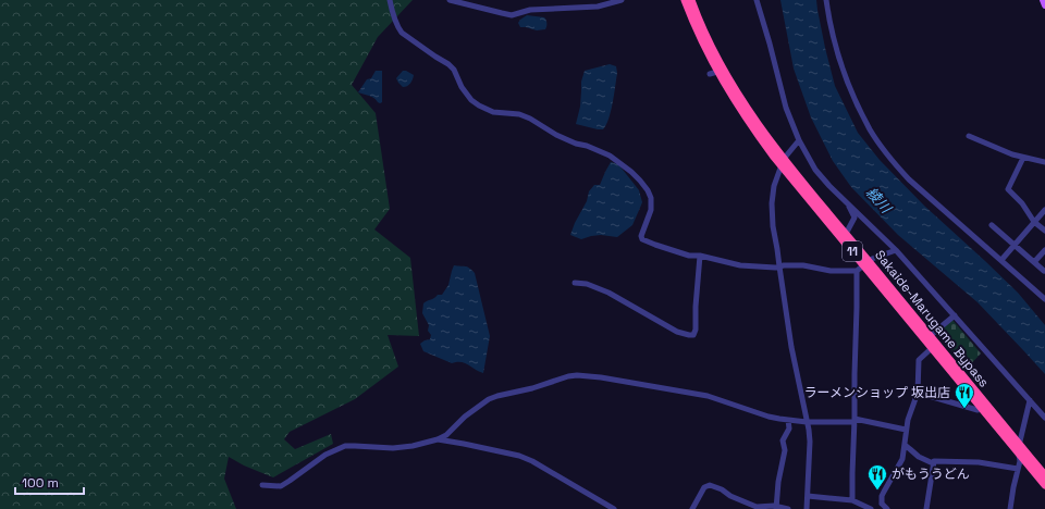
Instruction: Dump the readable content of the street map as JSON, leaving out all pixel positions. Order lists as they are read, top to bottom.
{
  "streets": {
    "highway": ["11", "Sakaide-Marugame Bypass"]
  },
  "water": ["綾川"],
  "places": {
    "restaurant": ["ラーメンショップ 坂出店", "がもううどん"]
  },
  "scale_bar": "100 m"
}
